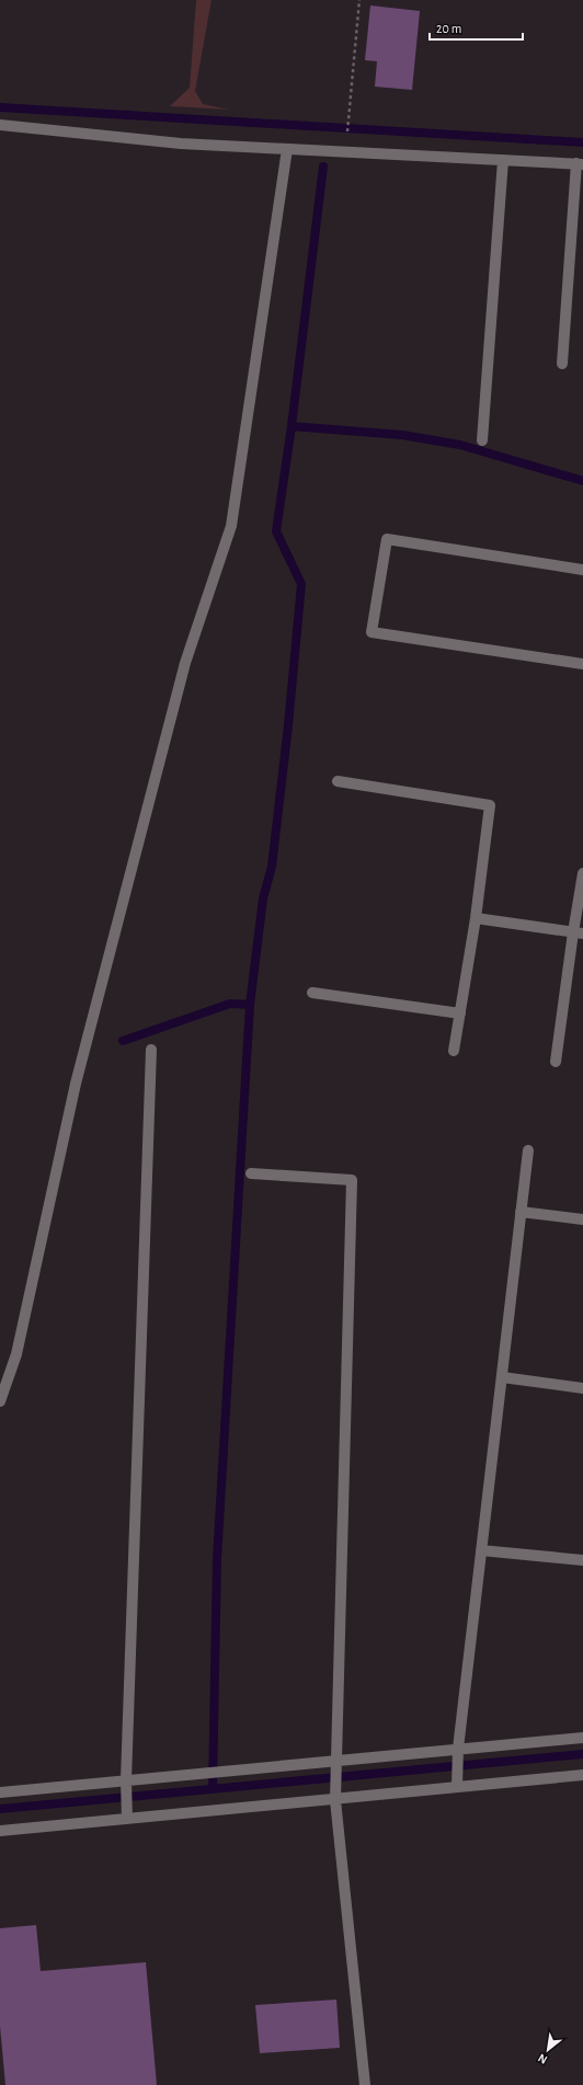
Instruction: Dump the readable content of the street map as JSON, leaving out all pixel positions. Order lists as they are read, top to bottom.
{
  "scale_bar": "20 m",
  "north": "bottom left"
}
